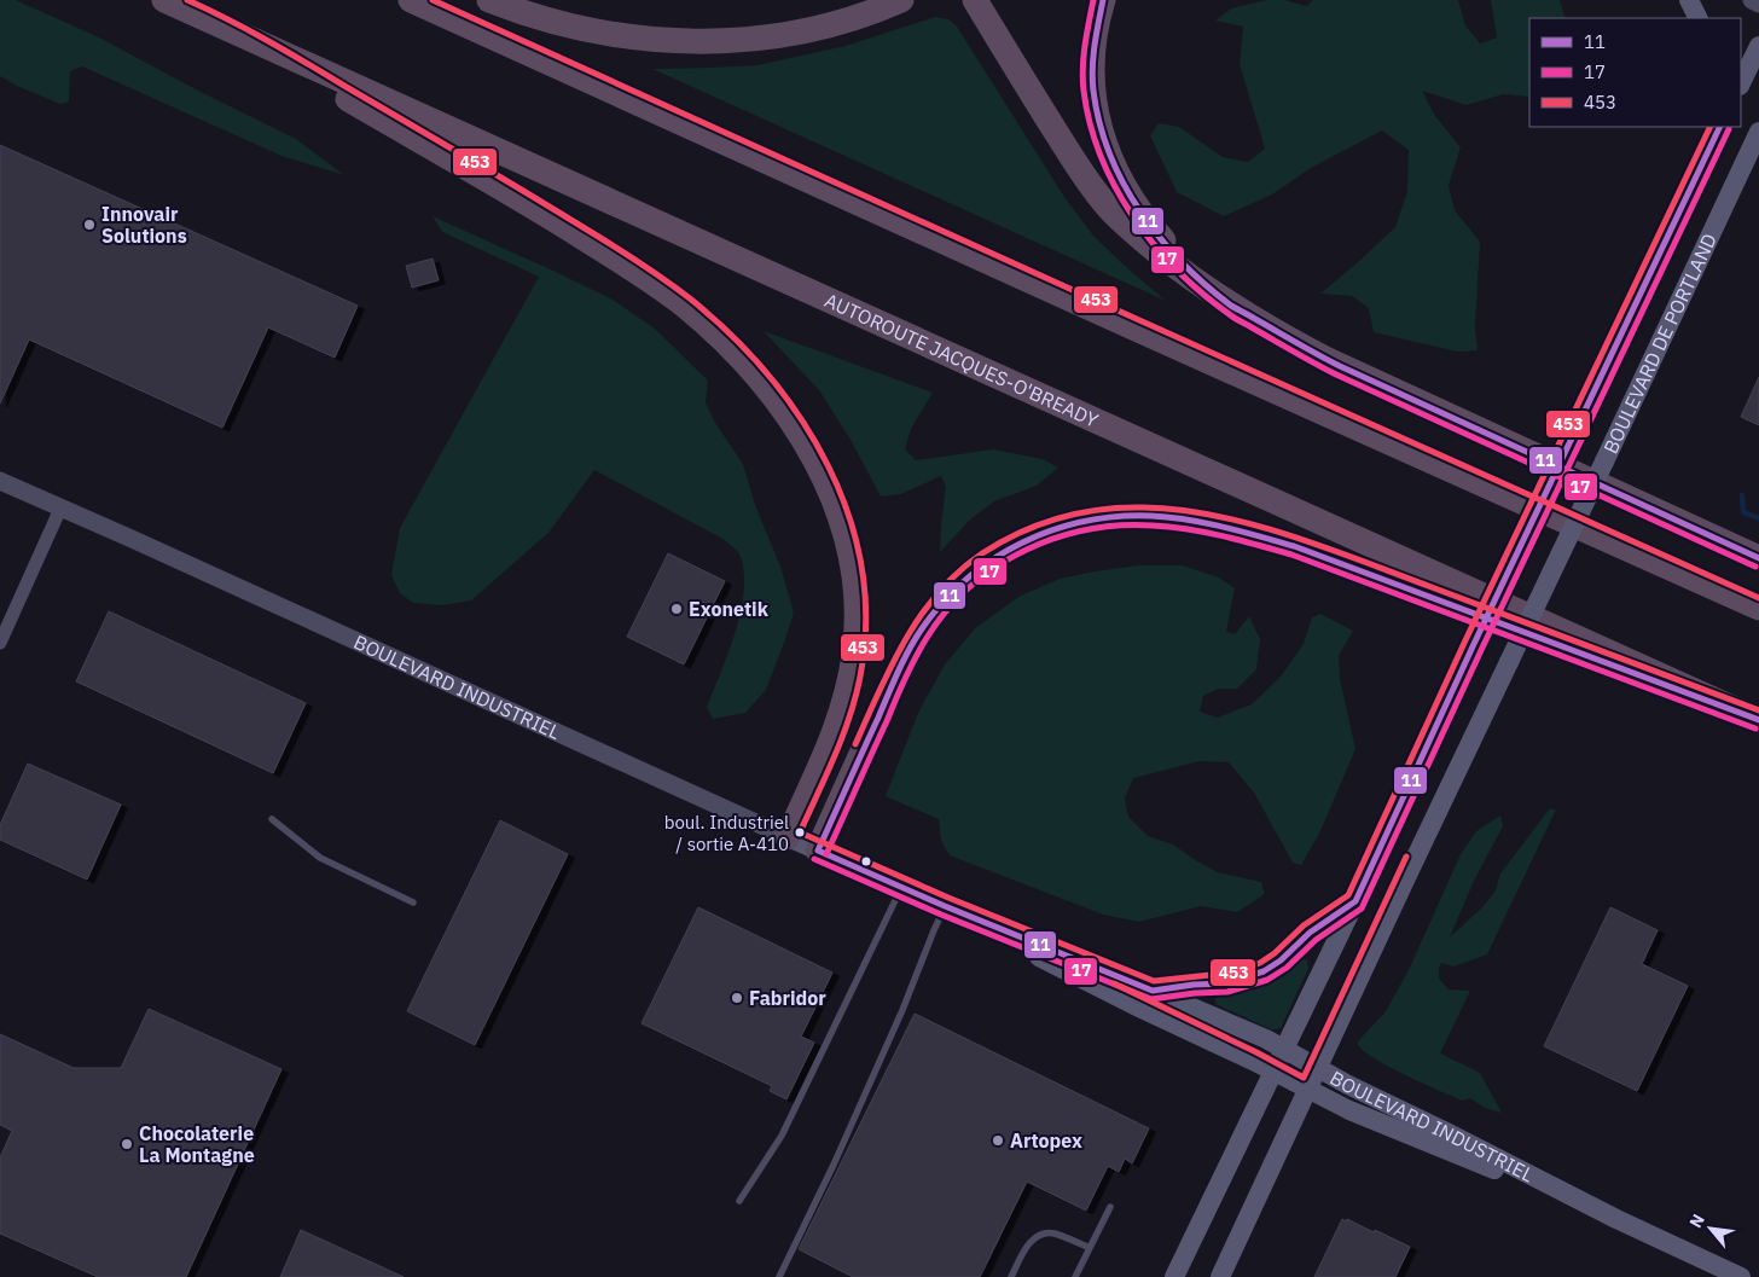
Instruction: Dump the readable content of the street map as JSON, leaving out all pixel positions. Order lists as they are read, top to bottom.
{
  "streets": {
    "highway": ["AUTOROUTE JACQUES-O'BREADY"],
    "main road": ["BOULEVARD DE PORTLAND", "BOULEVARD INDUSTRIEL"]
  },
  "crossings": [
    ["BOULEVARD DE PORTLAND", "BOULEVARD INDUSTRIEL"]
  ],
  "places": [
    "Innovair Solutions",
    "Exonetik",
    "boul. Industriel / sortie A-410",
    "Fabridor",
    "Artopex",
    "Chocolaterie La Montagne"
  ],
  "lines": ["transit line 11", "transit line 17", "transit line 453"],
  "legend": ["11", "17", "453"],
  "north": "top left"
}
